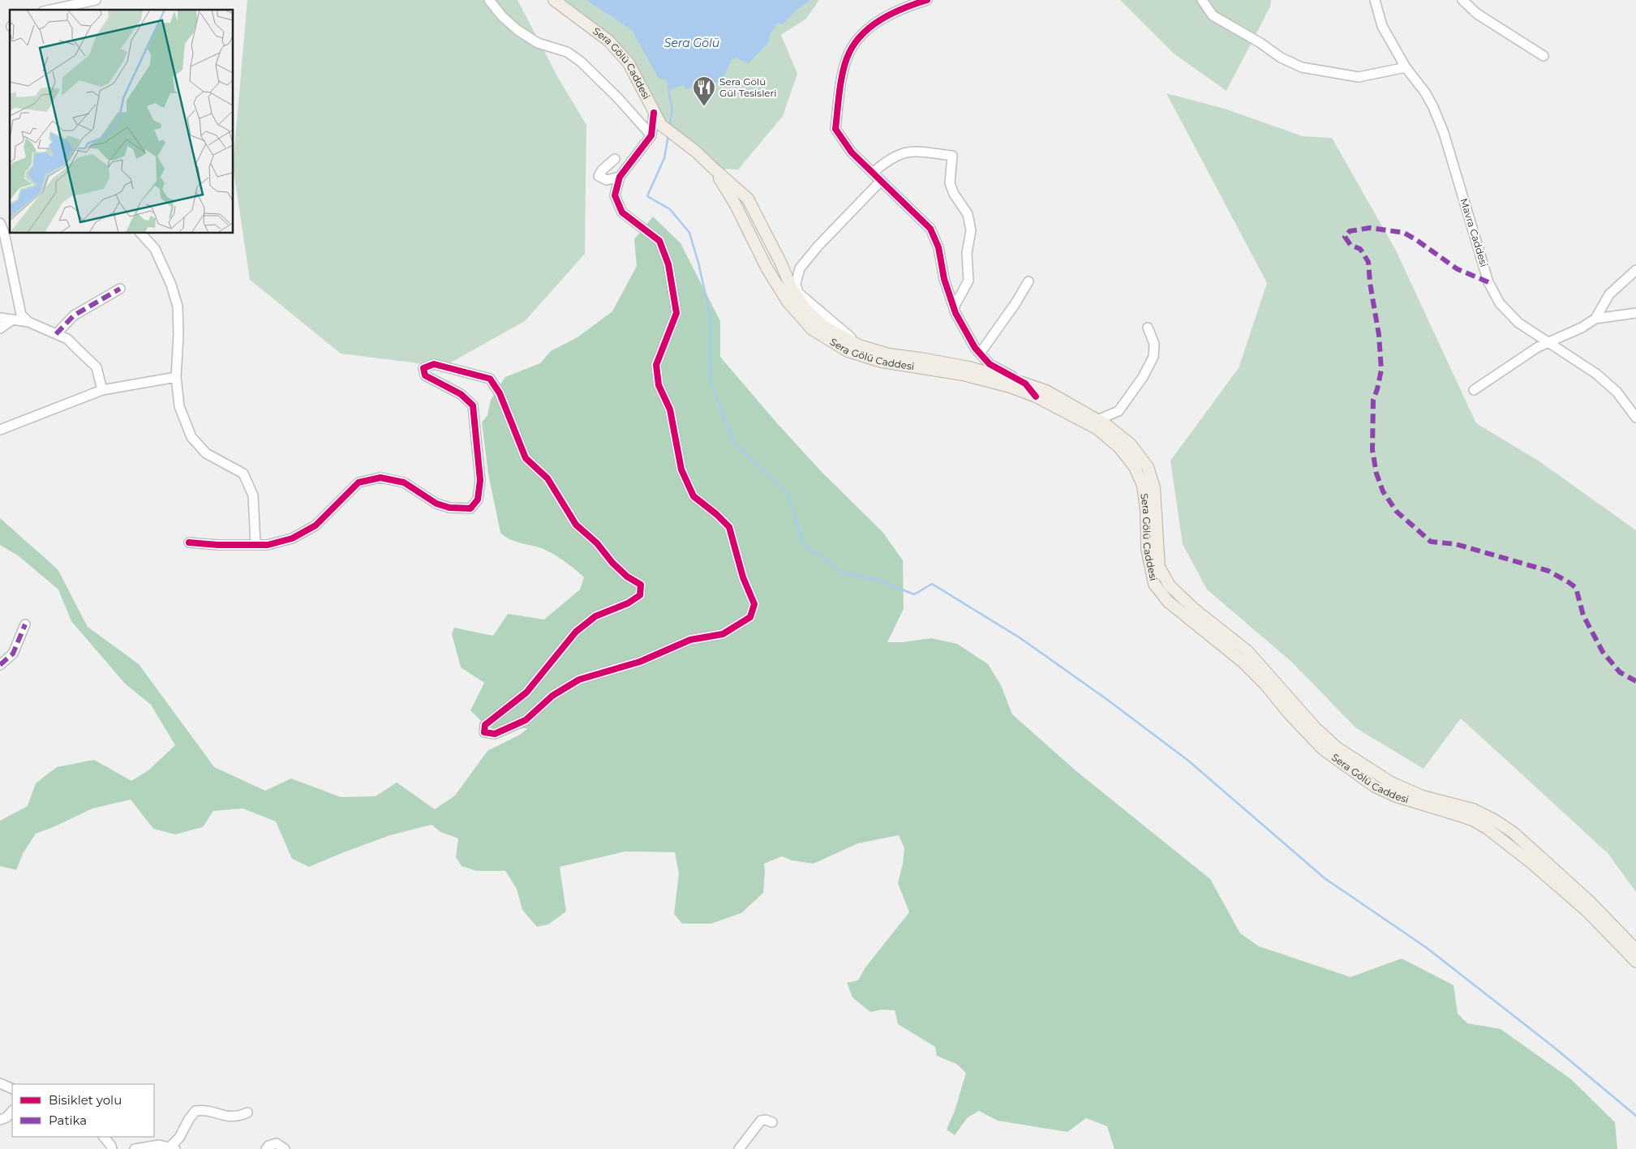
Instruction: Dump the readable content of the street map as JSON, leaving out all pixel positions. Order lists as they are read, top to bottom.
{
  "streets": {
    "main road": ["Sera Gölü Caddesi"],
    "street": ["Mavra Caddesi"]
  },
  "water": ["Sera Gölü"],
  "places": {
    "restaurant": ["Sera Gölü Gül Tesisleri"]
  },
  "legend": ["Bisiklet yolu", "Patika"]
}
